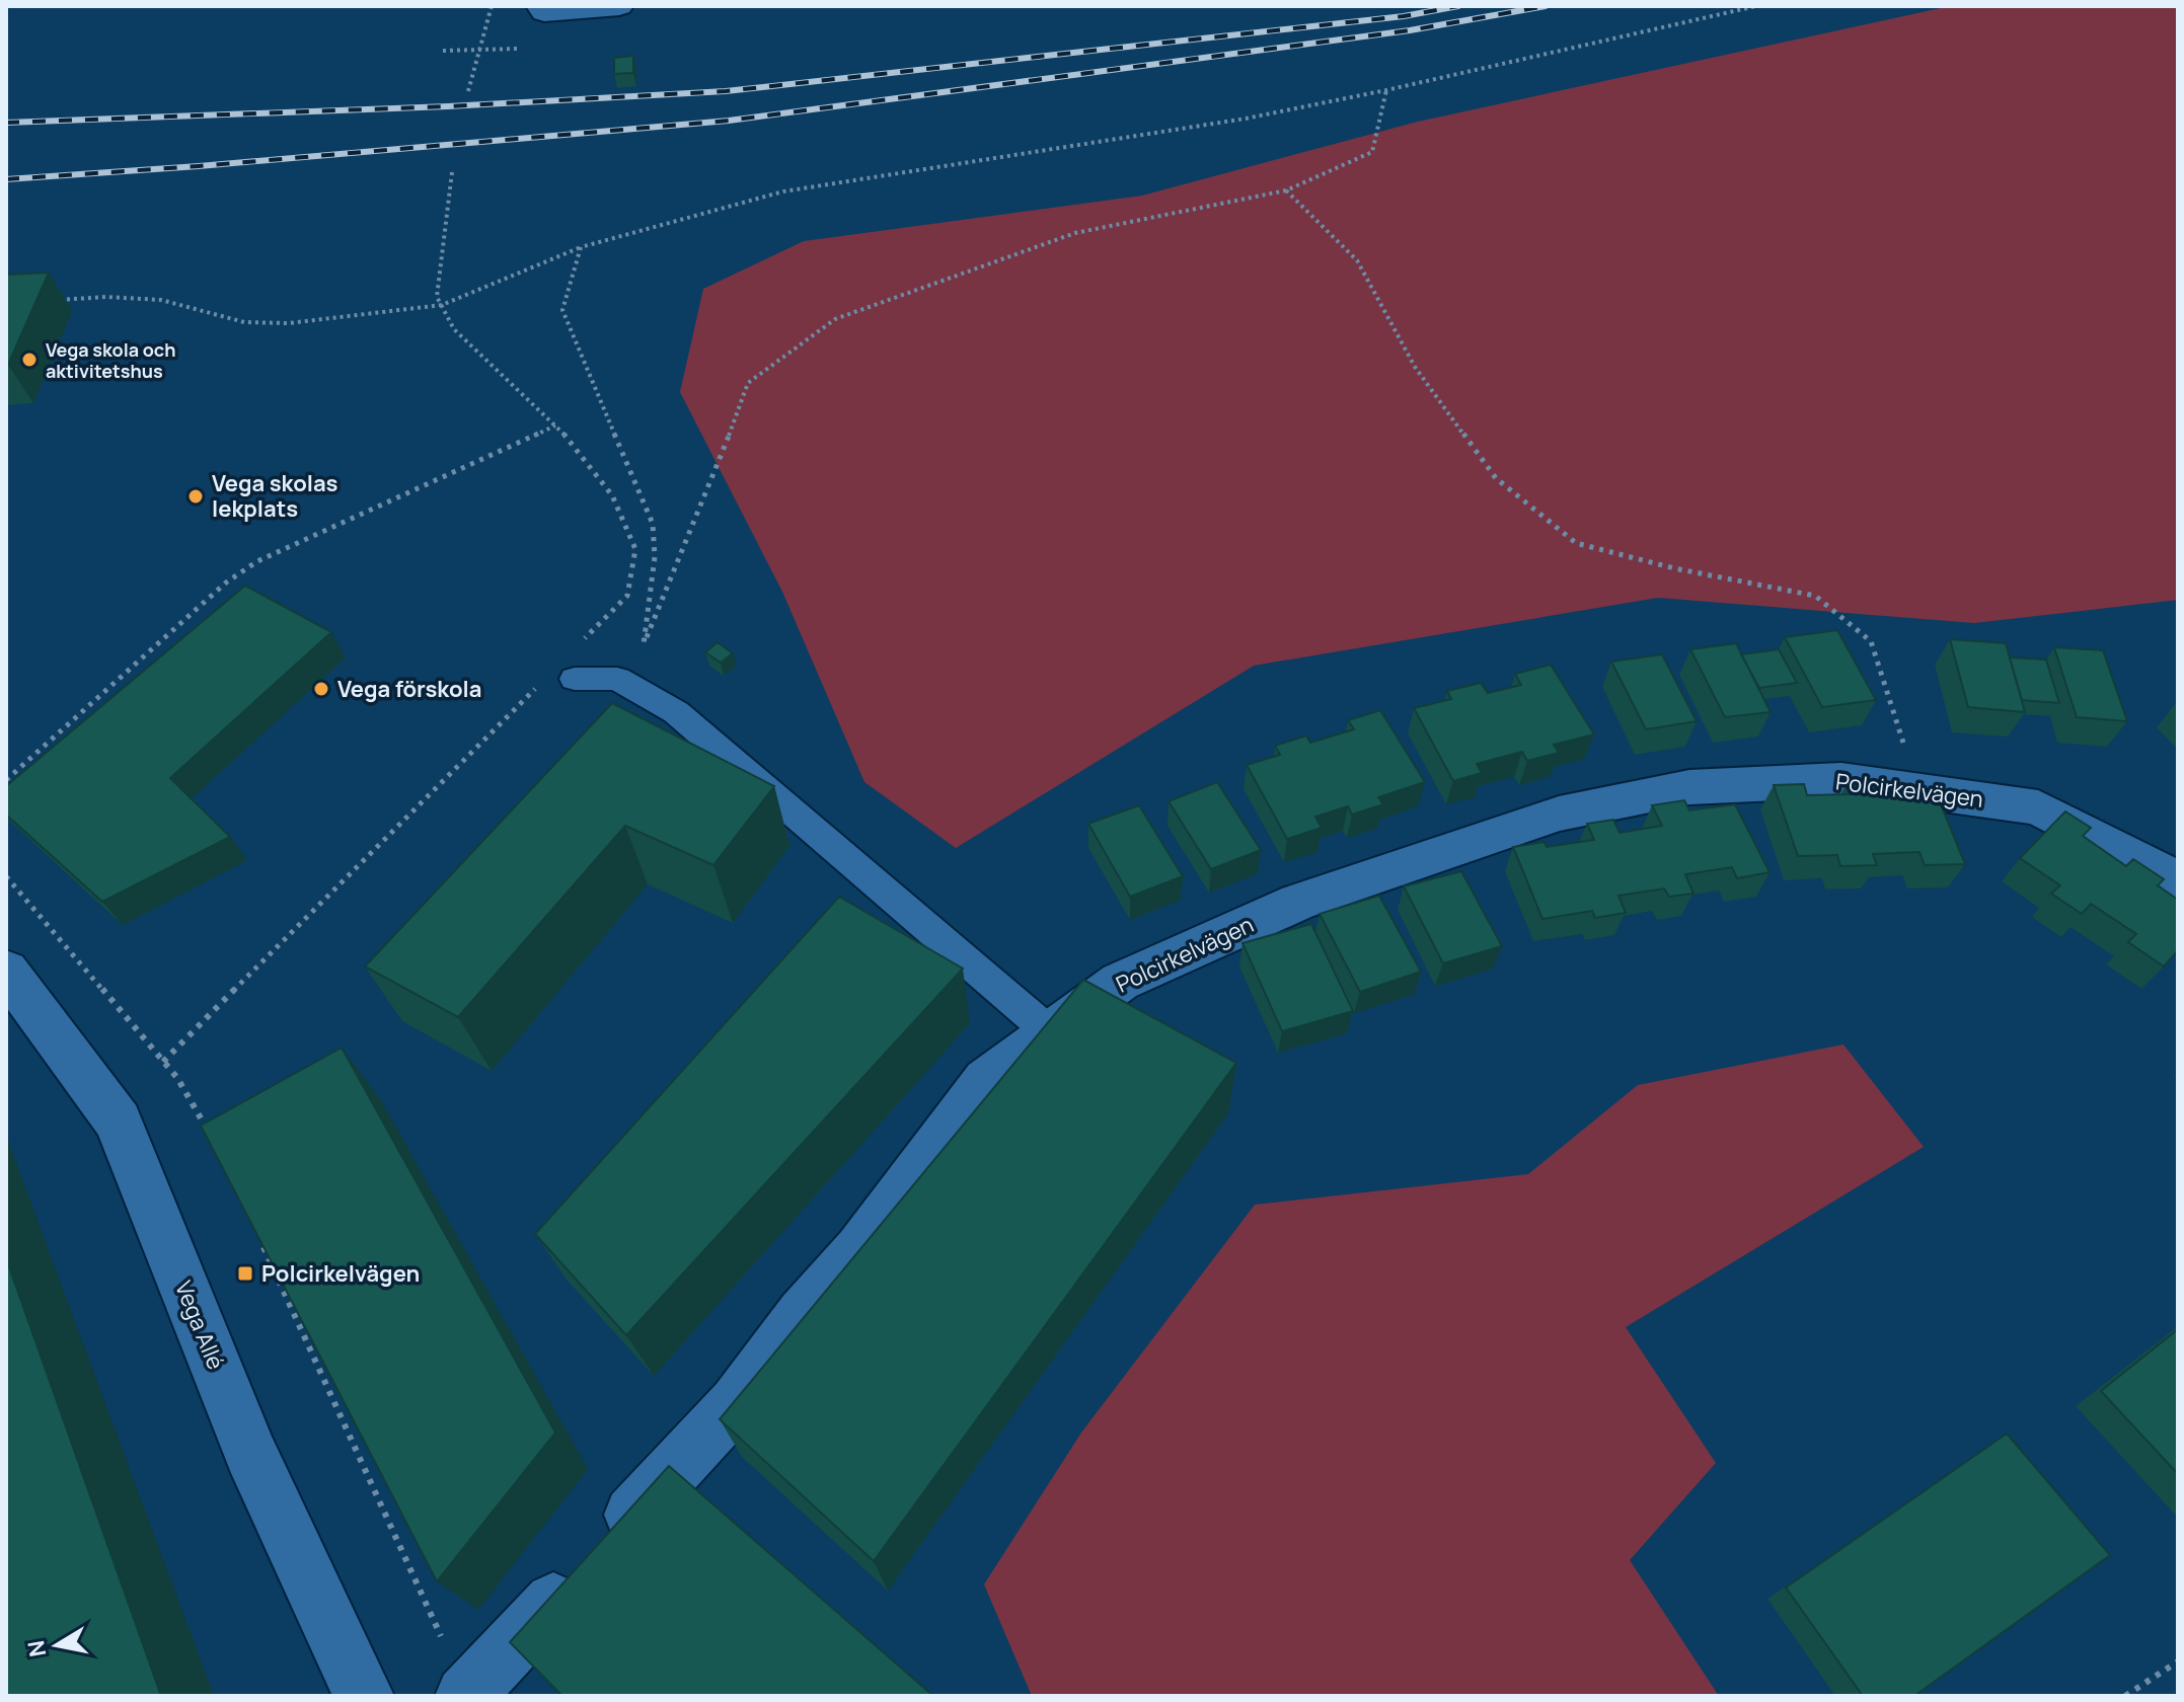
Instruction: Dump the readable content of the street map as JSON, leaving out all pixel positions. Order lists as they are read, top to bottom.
{
  "streets": {
    "street": ["Polcirkelvägen", "Vega Allé"]
  },
  "places": {
    "other": ["Vega skola och aktivitetshus", "Vega skolas lekplats", "Vega förskola"],
    "transit": ["Polcirkelvägen"]
  },
  "north": "left"
}
